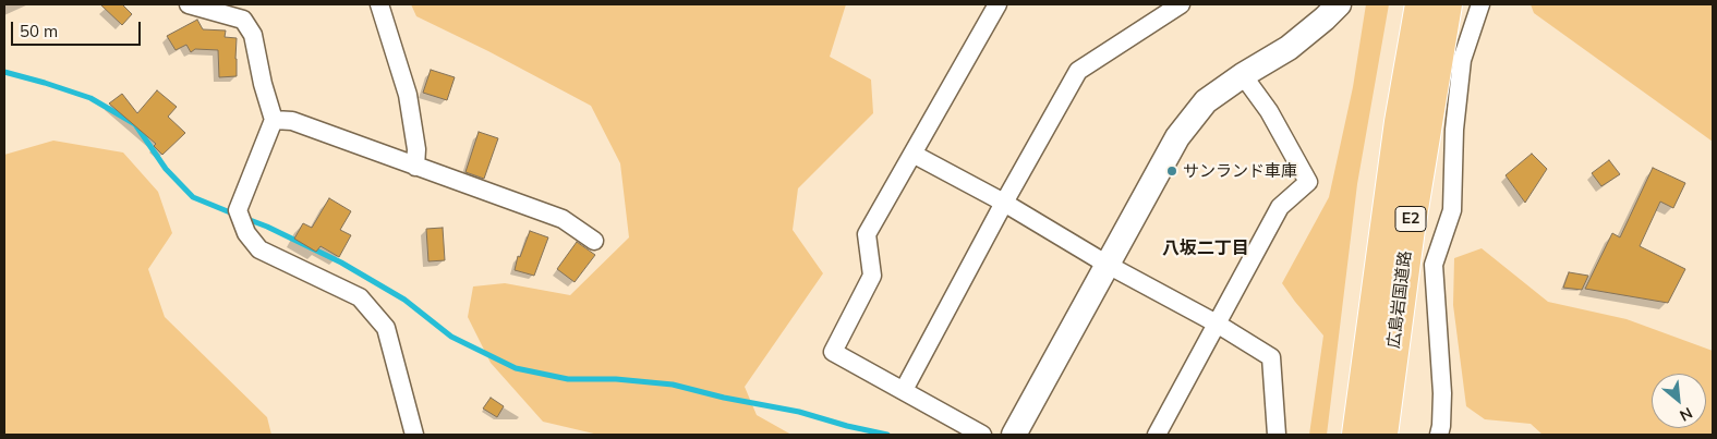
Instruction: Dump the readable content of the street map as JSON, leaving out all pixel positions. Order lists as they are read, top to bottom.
{
  "streets": {
    "highway": ["E2", "広島岩国道路"]
  },
  "districts": ["八坂二丁目"],
  "places": ["サンランド車庫"],
  "scale_bar": "50 m",
  "north": "bottom right"
}
